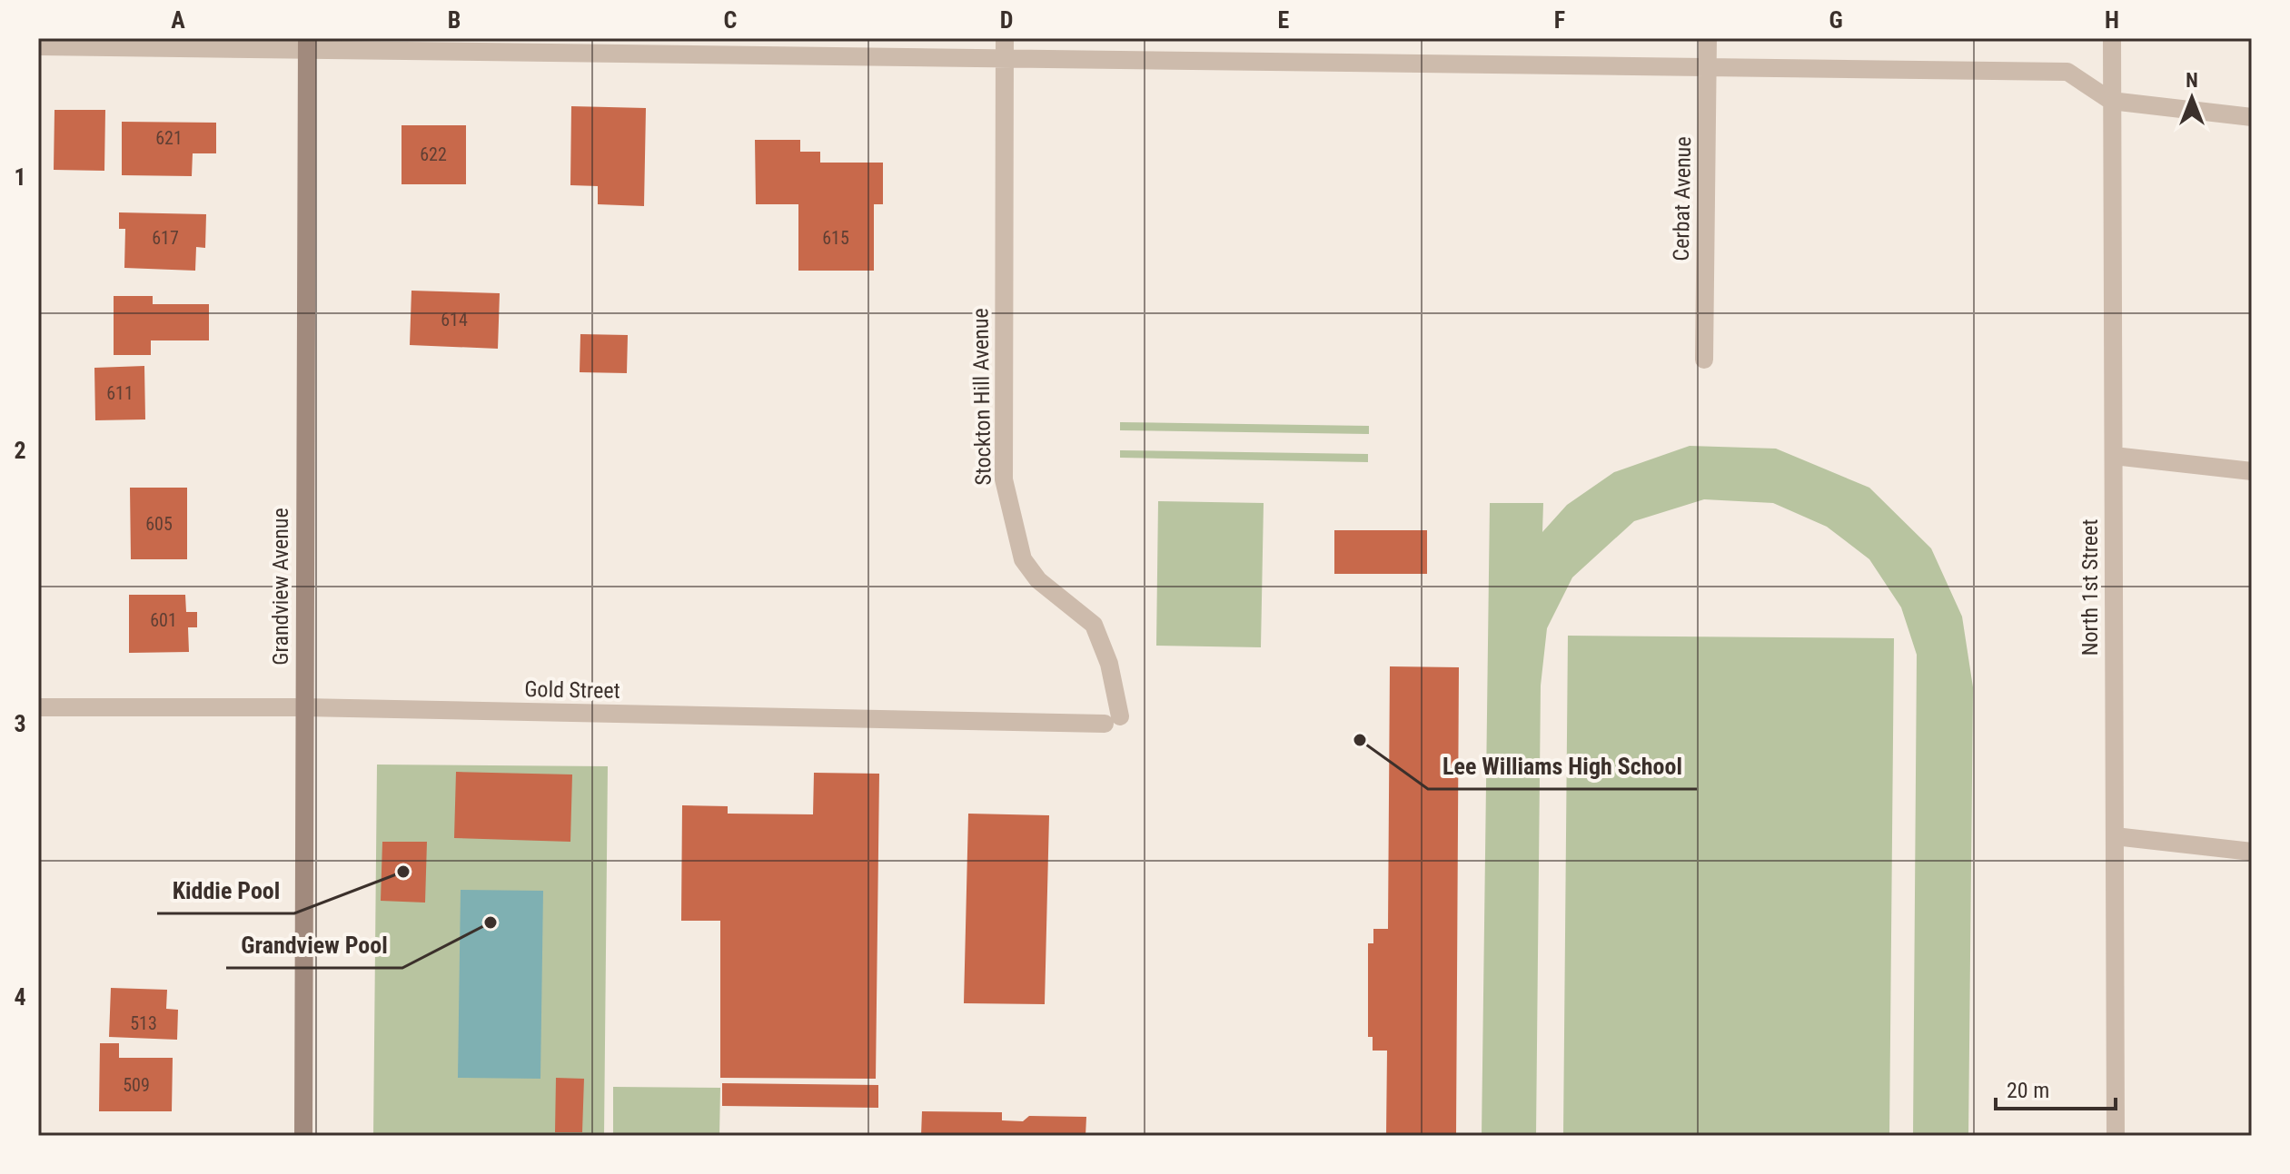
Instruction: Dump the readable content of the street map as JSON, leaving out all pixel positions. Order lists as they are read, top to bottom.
{
  "streets": {
    "main road": ["Grandview Avenue"],
    "street": [
      "Cerbat Avenue",
      "Stockton Hill Avenue",
      "North 1st Street",
      "Gold Street"
    ]
  },
  "crossings": [
    ["Stockton Hill Avenue", "Gold Street"],
    ["Grandview Avenue", "Gold Street"]
  ],
  "places": ["Lee Williams High School", "Kiddie Pool", "Grandview Pool"],
  "house_numbers": [
    "621",
    "622",
    "617",
    "615",
    "614",
    "611",
    "605",
    "601",
    "513",
    "509"
  ],
  "scale_bar": "20 m",
  "north": "top",
  "grid": {
    "columns": [
      "A",
      "B",
      "C",
      "D",
      "E",
      "F",
      "G",
      "H"
    ],
    "rows": [
      "1",
      "2",
      "3",
      "4"
    ]
  }
}
